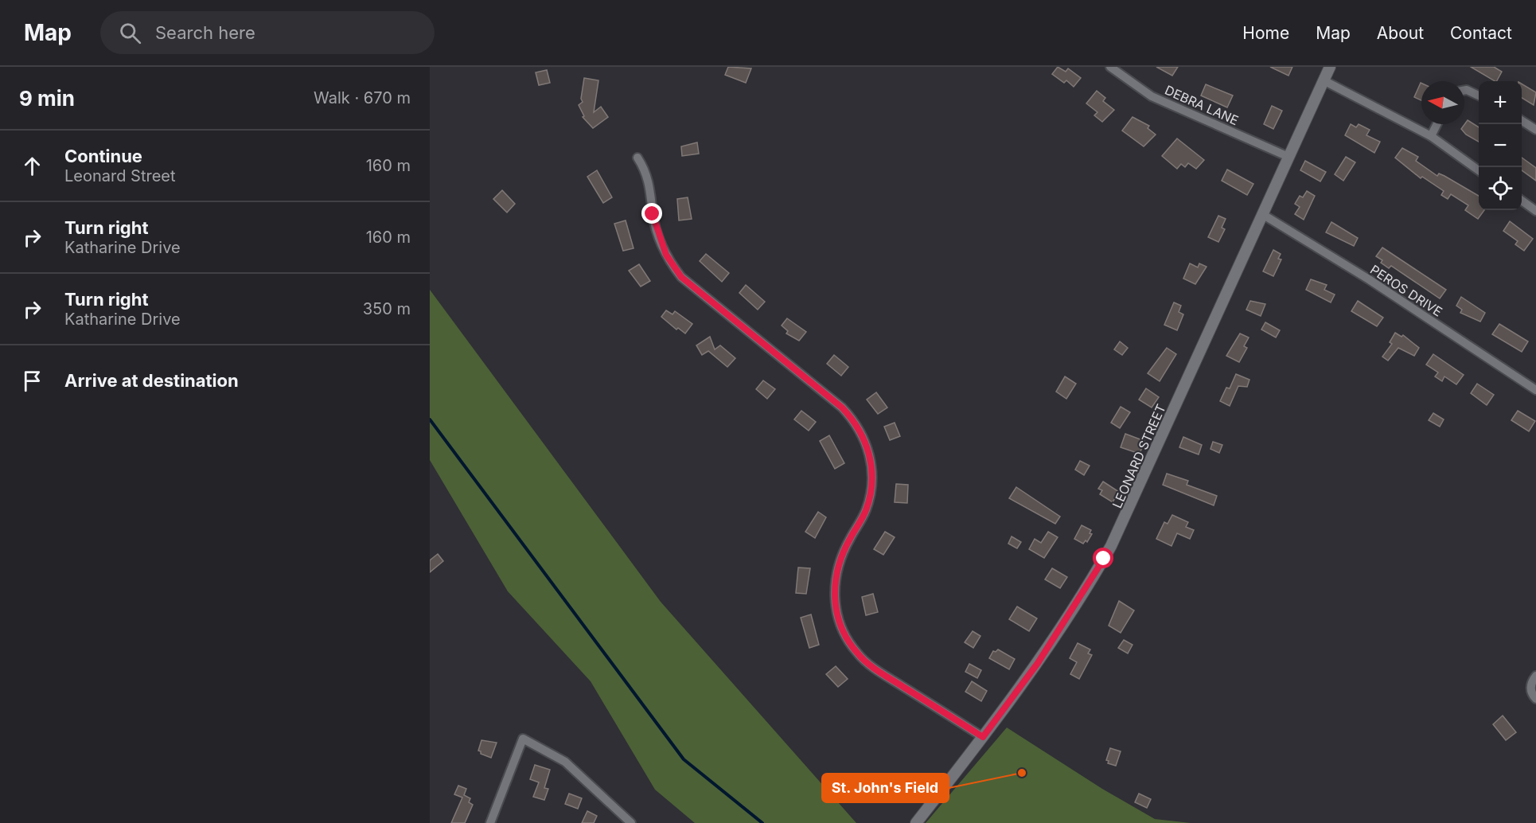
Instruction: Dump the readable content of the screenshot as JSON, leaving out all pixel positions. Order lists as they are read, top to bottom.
{
  "streets": {
    "street": ["DEBRA LANE", "PEROS DRIVE", "LEONARD STREET"]
  },
  "crossings": [
    ["DEBRA LANE", "LEONARD STREET"],
    ["PEROS DRIVE", "LEONARD STREET"]
  ],
  "places": ["St. John's Field"],
  "north": "left",
  "page": {
    "header": "Map",
    "search": "Search here",
    "nav": [
      "Home",
      "Map",
      "About",
      "Contact"
    ],
    "heading": ["9 min", "Walk · 670 m"],
    "map_buttons": ["+", "−"],
    "list": [
      ["Continue", "Leonard Street", "160 m"],
      ["Turn right", "Katharine Drive", "160 m"],
      ["Turn right", "Katharine Drive", "350 m"],
      "Arrive at destination"
    ]
  }
}
